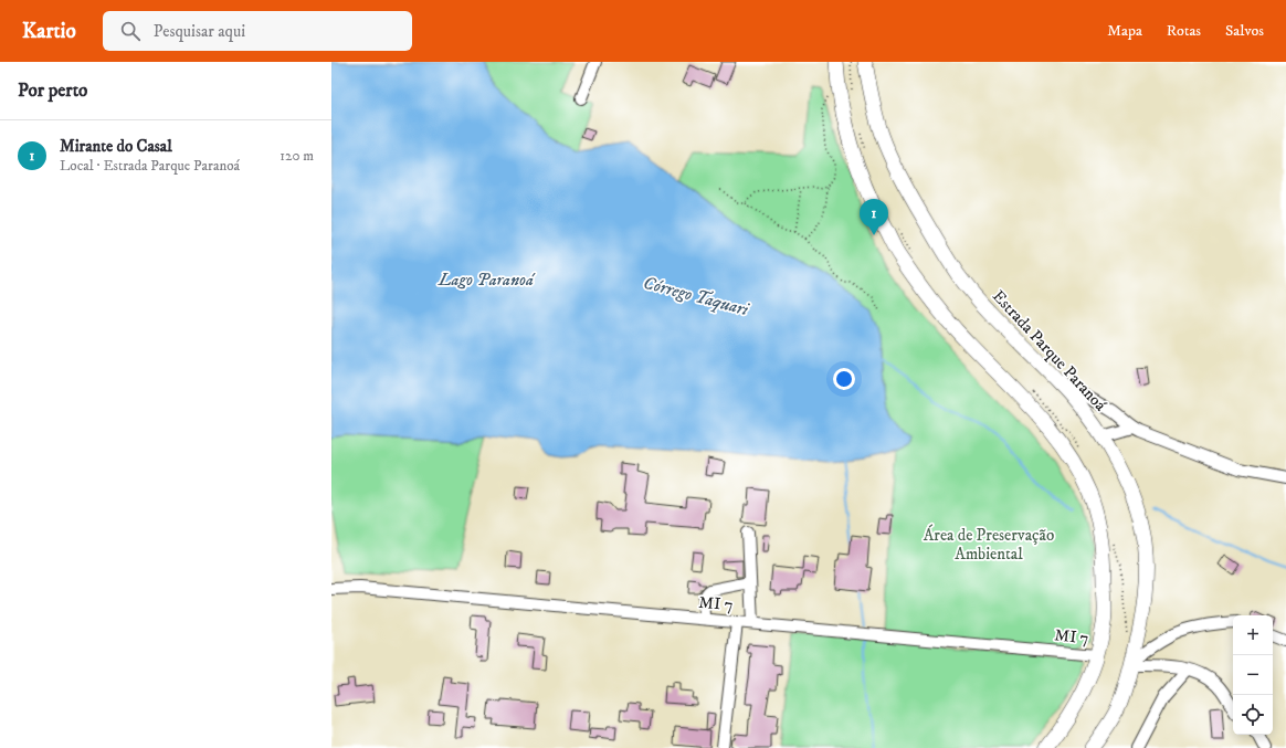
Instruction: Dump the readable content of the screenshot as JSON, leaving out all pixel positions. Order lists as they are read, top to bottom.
{
  "streets": {
    "main road": ["Estrada Parque Paranoá"],
    "street": ["MI 7"]
  },
  "water": ["Lago Paranoá", "Córrego Taquari"],
  "parks": ["Área de Preservação Ambiental"],
  "page": {
    "header": "Kartio",
    "search": "Pesquisar aqui",
    "nav": ["Mapa", "Rotas", "Salvos"],
    "heading": "Por perto",
    "list": [
      {
        "mark": "1",
        "name": "Mirante do Casal",
        "note": "Local · Estrada Parque Paranoá",
        "value": "120 m"
      }
    ],
    "pins": "1",
    "map_buttons": ["+", "−"]
  }
}
